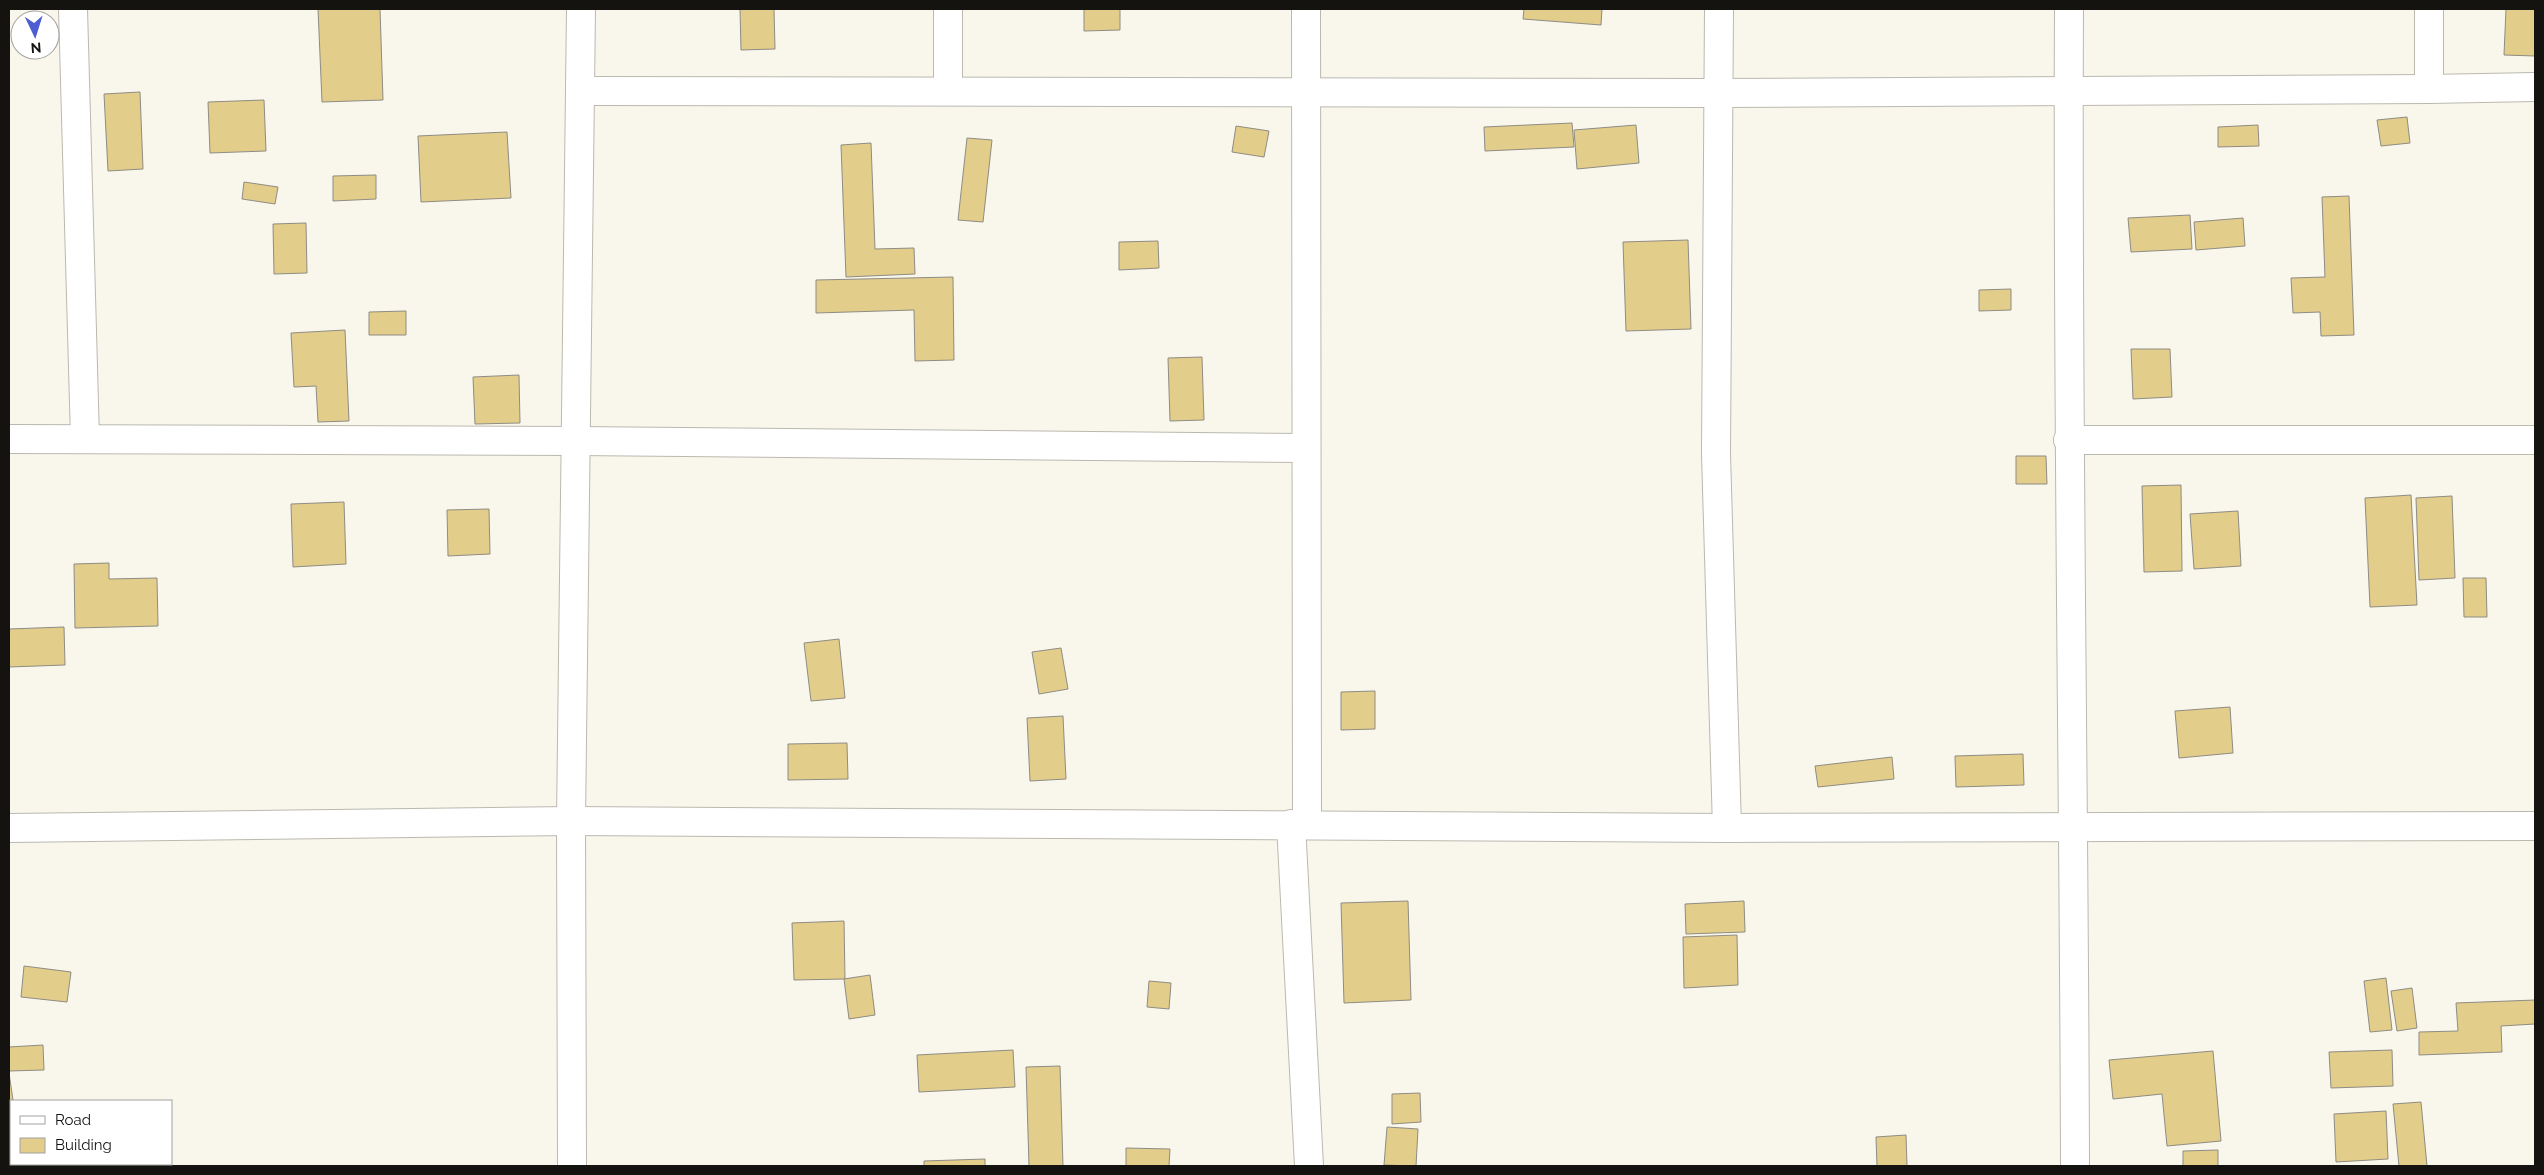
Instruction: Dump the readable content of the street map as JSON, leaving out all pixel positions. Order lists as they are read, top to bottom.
{
  "legend": ["Road", "Building"],
  "north": "bottom"
}
